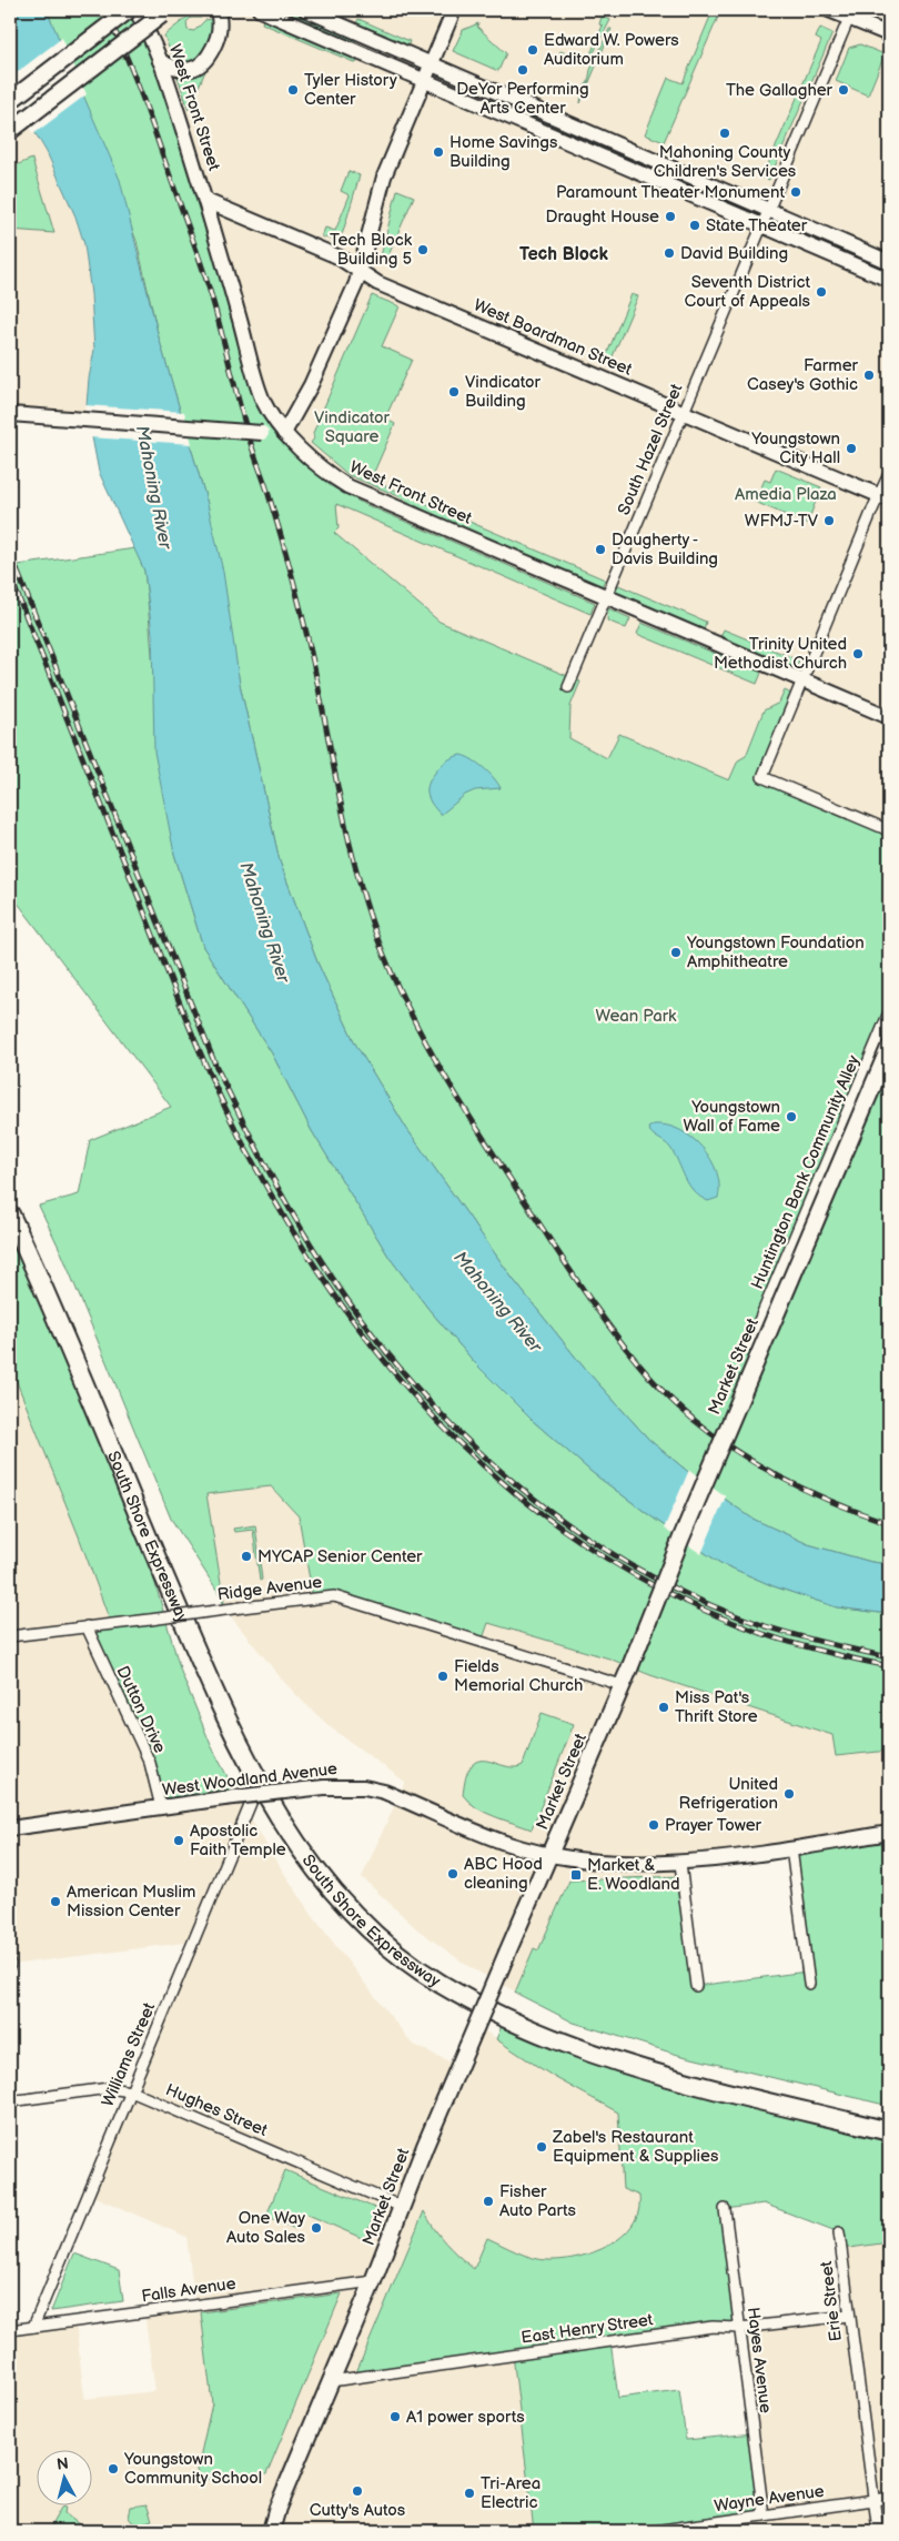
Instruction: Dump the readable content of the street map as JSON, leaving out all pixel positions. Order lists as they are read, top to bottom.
{
  "streets": {
    "highway": ["South Shore Expressway"],
    "main road": ["Market Street"],
    "street": [
      "West Front Street",
      "West Boardman Street",
      "South Hazel Street",
      "Huntington Bank Community Alley",
      "Ridge Avenue",
      "Dutton Drive",
      "West Woodland Avenue",
      "Williams Street",
      "Hughes Street",
      "Falls Avenue",
      "Erie Street",
      "East Henry Street",
      "Hayes Avenue",
      "Wayne Avenue"
    ]
  },
  "crossings": [
    ["West Front Street", "West Boardman Street"],
    ["West Front Street", "South Hazel Street"],
    ["West Boardman Street", "South Hazel Street"],
    ["Market Street", "Ridge Avenue"],
    ["Market Street", "West Woodland Avenue"],
    ["Market Street", "Hughes Street"],
    ["Market Street", "Falls Avenue"],
    ["Market Street", "East Henry Street"],
    ["Ridge Avenue", "Dutton Drive"],
    ["Dutton Drive", "West Woodland Avenue"],
    ["West Woodland Avenue", "Williams Street"],
    ["Williams Street", "Hughes Street"],
    ["Williams Street", "Falls Avenue"],
    ["Erie Street", "East Henry Street"],
    ["Erie Street", "Wayne Avenue"],
    ["East Henry Street", "Hayes Avenue"],
    ["Hayes Avenue", "Wayne Avenue"]
  ],
  "districts": ["Tech Block"],
  "water": ["Mahoning River"],
  "parks": ["Vindicator Square", "Amedia Plaza", "Wean Park"],
  "places": {
    "other": [
      "Edward W. Powers Auditorium",
      "DeYor Performing Arts Center",
      "Tyler History Center",
      "The Gallagher",
      "Mahoning County Children's Services",
      "Home Savings Building",
      "Paramount Theater Monument",
      "Draught House",
      "State Theater",
      "Tech Block Building 5",
      "David Building",
      "Seventh District Court of Appeals",
      "Farmer Casey's Gothic",
      "Vindicator Building",
      "Youngstown City Hall",
      "WFMJ-TV",
      "Daugherty - Davis Building",
      "Trinity United Methodist Church",
      "Youngstown Foundation Amphitheatre",
      "Youngstown Wall of Fame",
      "MYCAP Senior Center",
      "Fields Memorial Church",
      "Miss Pat's Thrift Store",
      "United Refrigeration",
      "Prayer Tower",
      "Apostolic Faith Temple",
      "ABC Hood cleaning",
      "American Muslim Mission Center",
      "Zabel's Restaurant Equipment & Supplies",
      "Fisher Auto Parts",
      "One Way Auto Sales",
      "A1 power sports",
      "Youngstown Community School",
      "Cutty's Autos",
      "Tri-Area Electric"
    ],
    "transit": ["Market & E. Woodland"]
  },
  "north": "top"
}
